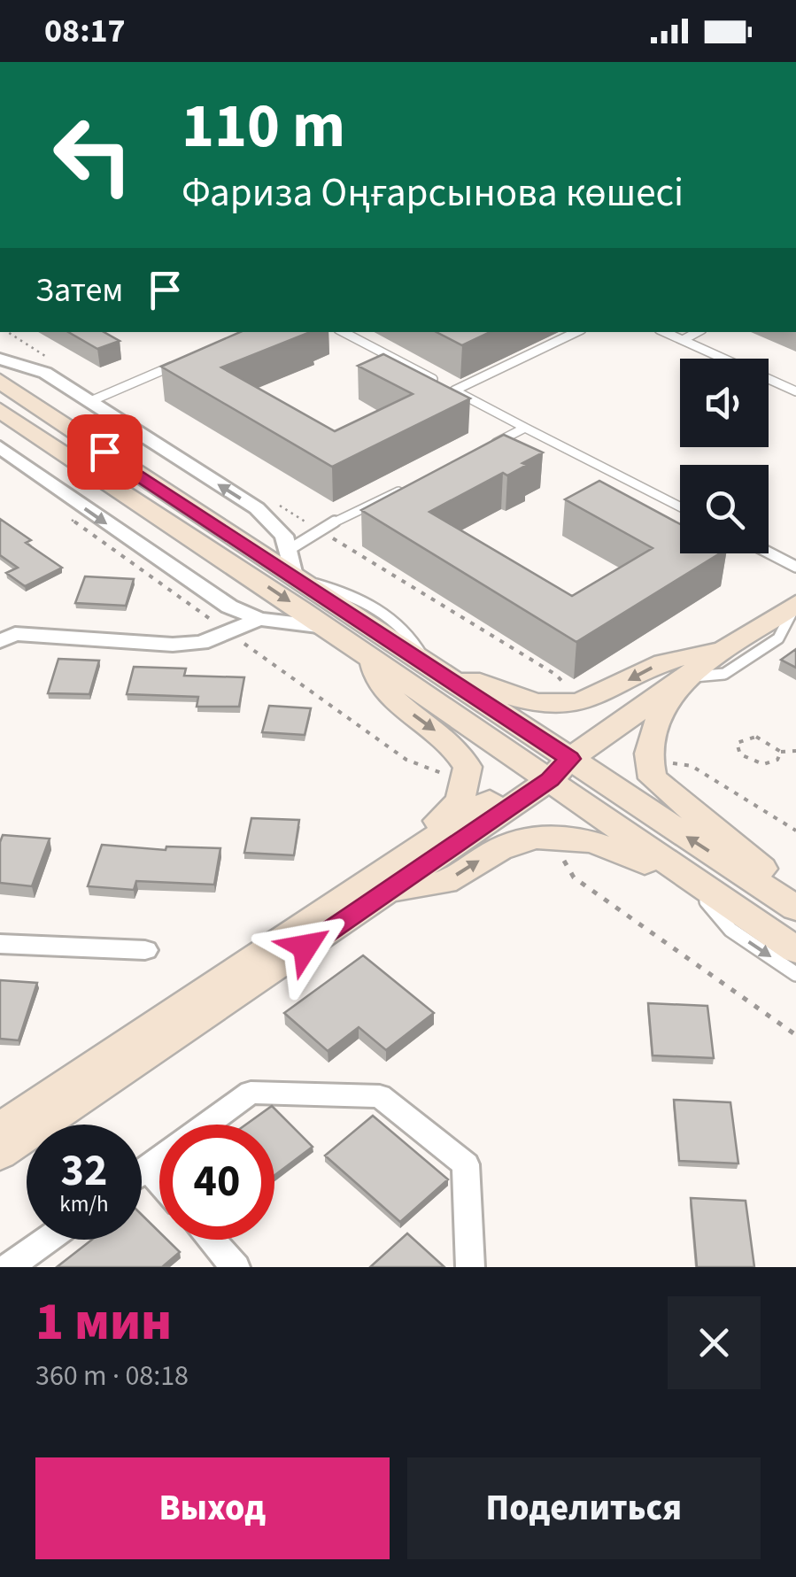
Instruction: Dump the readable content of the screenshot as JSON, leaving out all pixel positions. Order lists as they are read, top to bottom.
{
  "page": {
    "status": "08:17",
    "turn": ["110 m", "Фариза Оңғарсынова көшесі"],
    "then": "Затем",
    "speed": "32 km/h",
    "limit": "40",
    "heading": ["1 мин", "360 m · 08:18"],
    "buttons": ["Выход", "Поделиться"]
  }
}
